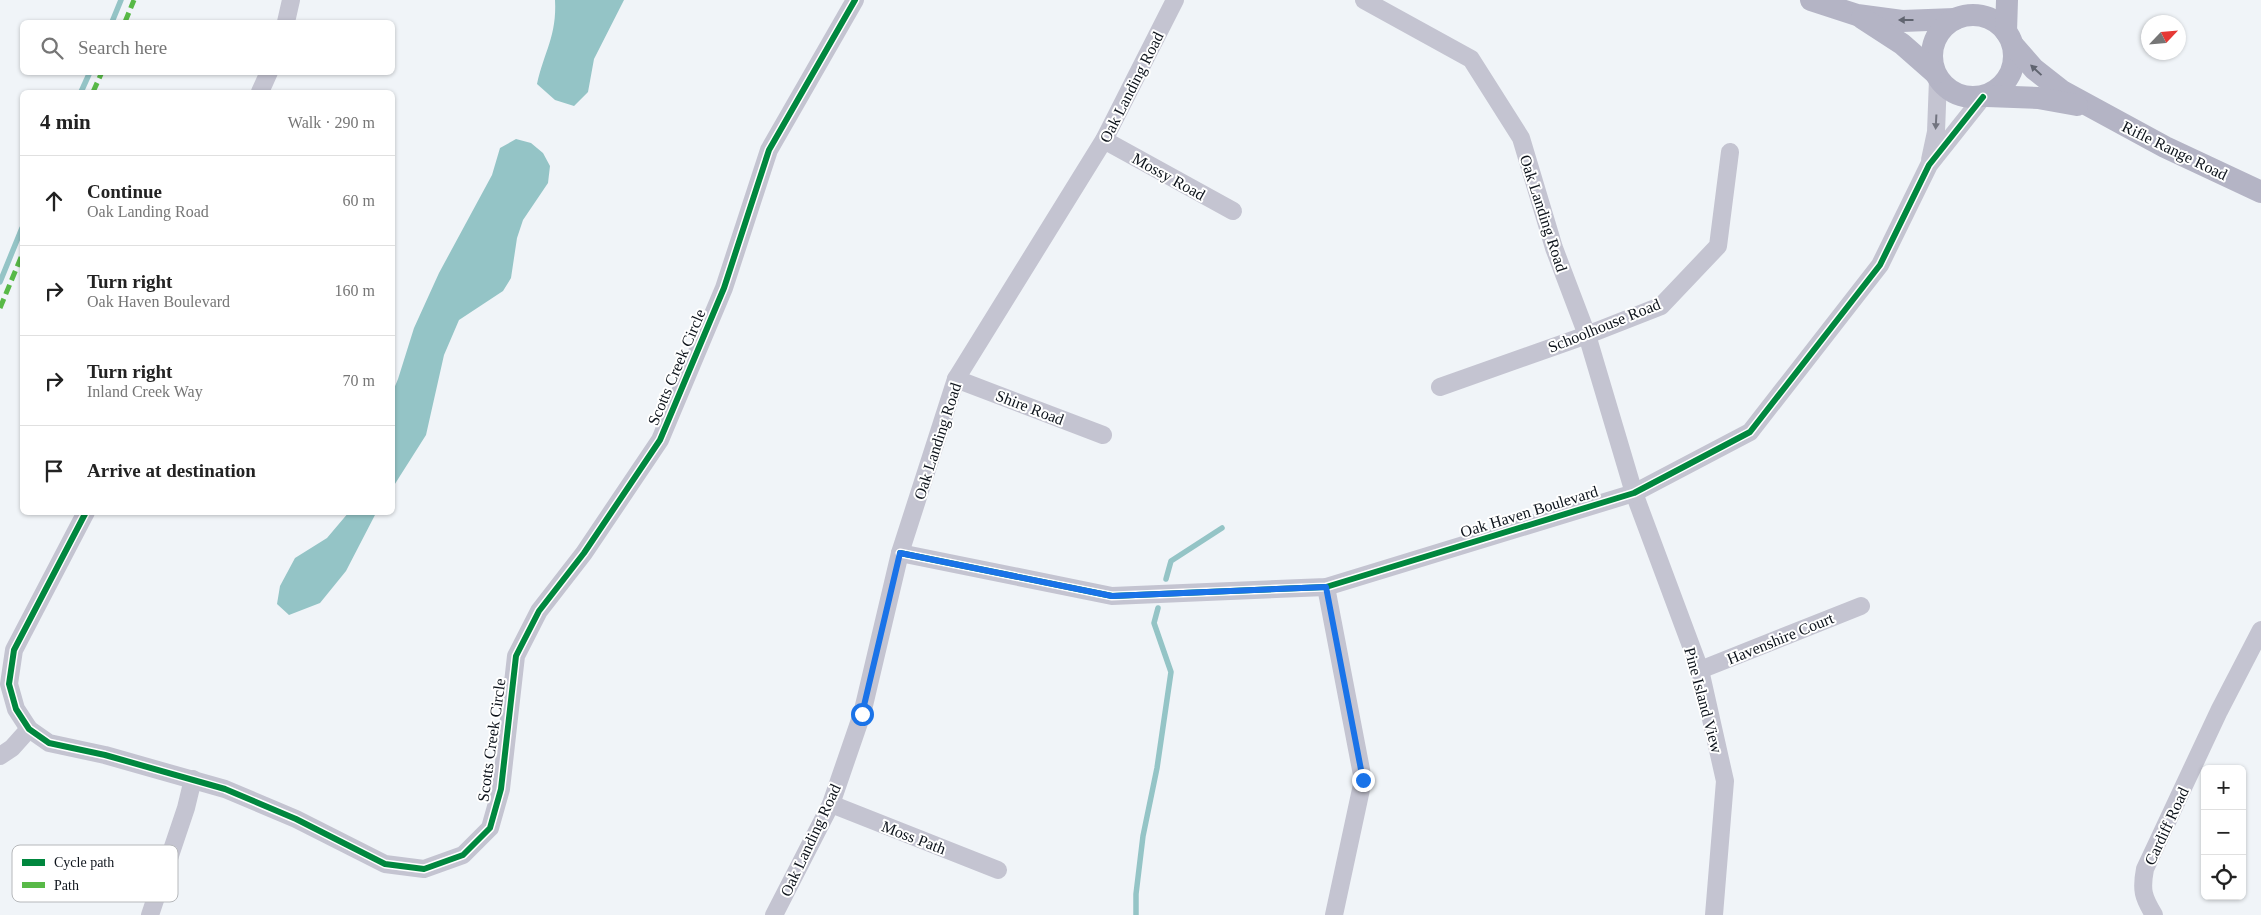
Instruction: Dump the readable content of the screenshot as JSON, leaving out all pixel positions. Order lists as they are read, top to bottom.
{
  "streets": {
    "main road": ["Rifle Range Road"],
    "street": [
      "Oak Landing Road",
      "Mossy Road",
      "Schoolhouse Road",
      "Scotts Creek Circle",
      "Shire Road",
      "Oak Haven Boulevard",
      "Havenshire Court",
      "Pine Island View",
      "Cardiff Road",
      "Moss Path"
    ]
  },
  "crossings": [
    ["Oak Landing Road", "Mossy Road"],
    ["Oak Landing Road", "Schoolhouse Road"],
    ["Oak Landing Road", "Shire Road"],
    ["Oak Landing Road", "Oak Haven Boulevard"],
    ["Oak Landing Road", "Pine Island View"],
    ["Oak Landing Road", "Moss Path"],
    ["Rifle Range Road", "Oak Haven Boulevard"],
    ["Oak Haven Boulevard", "Pine Island View"],
    ["Havenshire Court", "Pine Island View"]
  ],
  "legend": ["Cycle path", "Path"],
  "north": "top right",
  "page": {
    "search": "Search here",
    "heading": ["4 min", "Walk · 290 m"],
    "list": [
      ["Continue", "Oak Landing Road", "60 m"],
      ["Turn right", "Oak Haven Boulevard", "160 m"],
      ["Turn right", "Inland Creek Way", "70 m"],
      "Arrive at destination"
    ],
    "map_buttons": ["+", "−"]
  }
}
